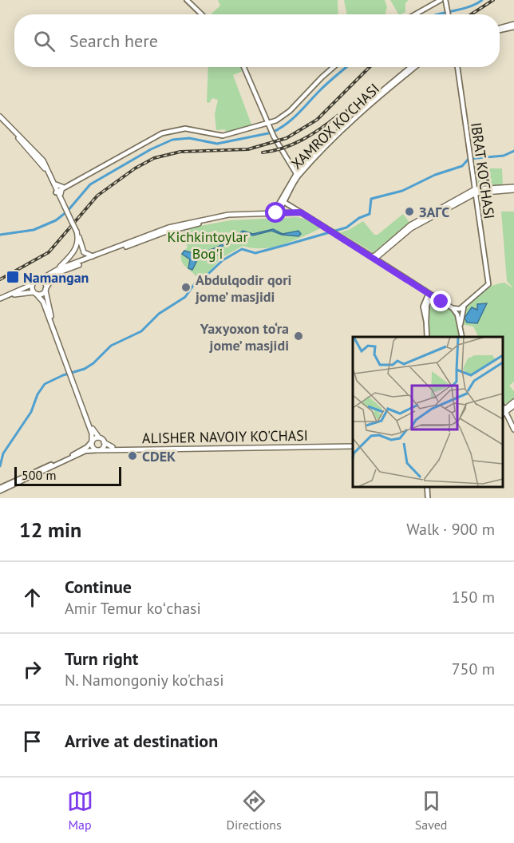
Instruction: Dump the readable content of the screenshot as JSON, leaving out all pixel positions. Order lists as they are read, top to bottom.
{
  "streets": {
    "main road": ["XAMROX KO'CHASI", "IBRAT KO'CHASI", "ALISHER NAVOIY KO'CHASI"]
  },
  "parks": ["Kichkintoylar Bog'i"],
  "places": {
    "other": [
      "ЗАГС",
      "Abdulqodir qori jome’ masjidi",
      "Yaxyoxon to‘ra jome’ masjidi",
      "CDEK"
    ],
    "transit": ["Namangan"]
  },
  "scale_bar": "500 m",
  "page": {
    "search": "Search here",
    "scale": "500 m",
    "heading": ["12 min", "Walk · 900 m"],
    "list": [
      ["Continue", "Amir Temur koʻchasi", "150 m"],
      ["Turn right", "N. Namongoniy ko'chasi", "750 m"],
      "Arrive at destination"
    ],
    "nav": ["Map", "Directions", "Saved"]
  }
}
